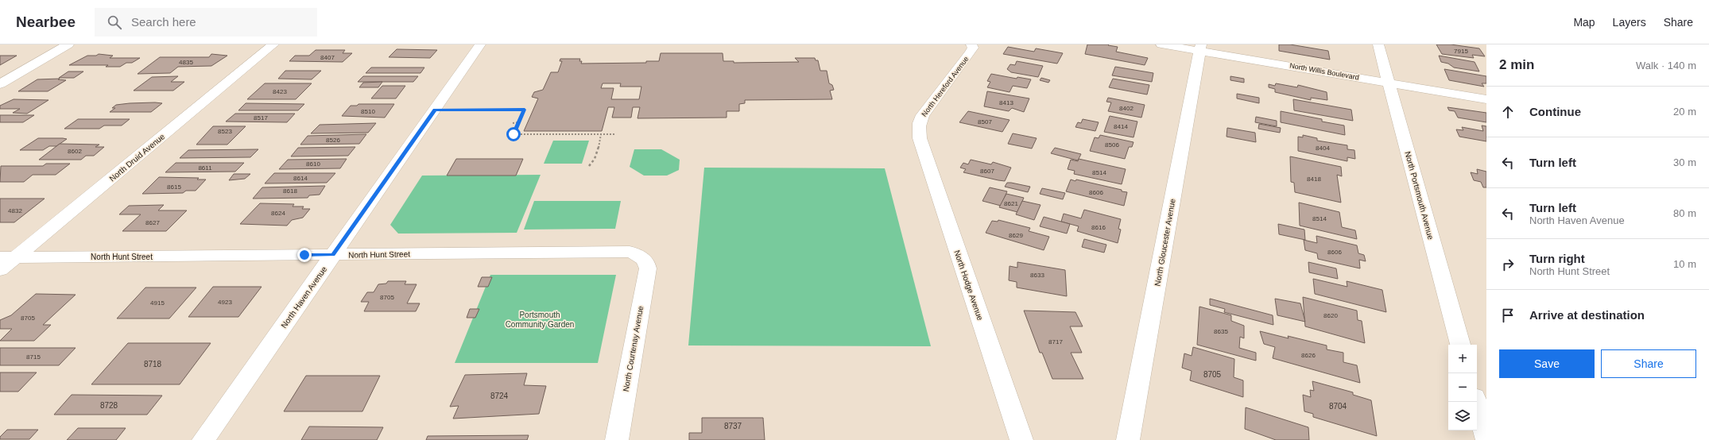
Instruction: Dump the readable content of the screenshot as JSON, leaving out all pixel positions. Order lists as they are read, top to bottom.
{
  "streets": {
    "street": [
      "North Willis Boulevard",
      "North Hereford Avenue",
      "North Druid Avenue",
      "North Portsmouth Avenue",
      "North Gloucester Avenue",
      "North Hunt Street",
      "North Hodge Avenue",
      "North Haven Avenue",
      "North Courtenay Avenue"
    ]
  },
  "crossings": [
    ["North Willis Boulevard", "North Portsmouth Avenue"],
    ["North Willis Boulevard", "North Gloucester Avenue"],
    ["North Hereford Avenue", "North Hodge Avenue"],
    ["North Druid Avenue", "North Hunt Street"],
    ["North Hunt Street", "North Haven Avenue"],
    ["North Hunt Street", "North Courtenay Avenue"]
  ],
  "parks": ["Portsmouth Community Garden"],
  "house_numbers": [
    "7915",
    "8407",
    "4835",
    "8423",
    "8413",
    "8402",
    "8510",
    "8517",
    "8507",
    "8414",
    "8523",
    "8526",
    "8506",
    "8404",
    "8602",
    "8610",
    "8611",
    "8607",
    "8514",
    "8614",
    "8418",
    "8615",
    "8618",
    "8606",
    "8621",
    "4832",
    "8624",
    "8514",
    "8627",
    "8616",
    "8629",
    "8606",
    "8633",
    "8705",
    "4923",
    "4915",
    "8620",
    "8705",
    "8635",
    "8717",
    "8626",
    "8715",
    "8718",
    "8705",
    "8724",
    "8728",
    "8704",
    "8737"
  ],
  "page": {
    "header": "Nearbee",
    "search": "Search here",
    "nav": ["Map", "Layers", "Share"],
    "heading": ["2 min", "Walk · 140 m"],
    "list": [
      ["Continue", "20 m"],
      ["Turn left", "30 m"],
      ["Turn left", "North Haven Avenue", "80 m"],
      ["Turn right", "North Hunt Street", "10 m"],
      "Arrive at destination"
    ],
    "buttons": ["Save", "Share"],
    "map_buttons": ["+", "−"]
  }
}
